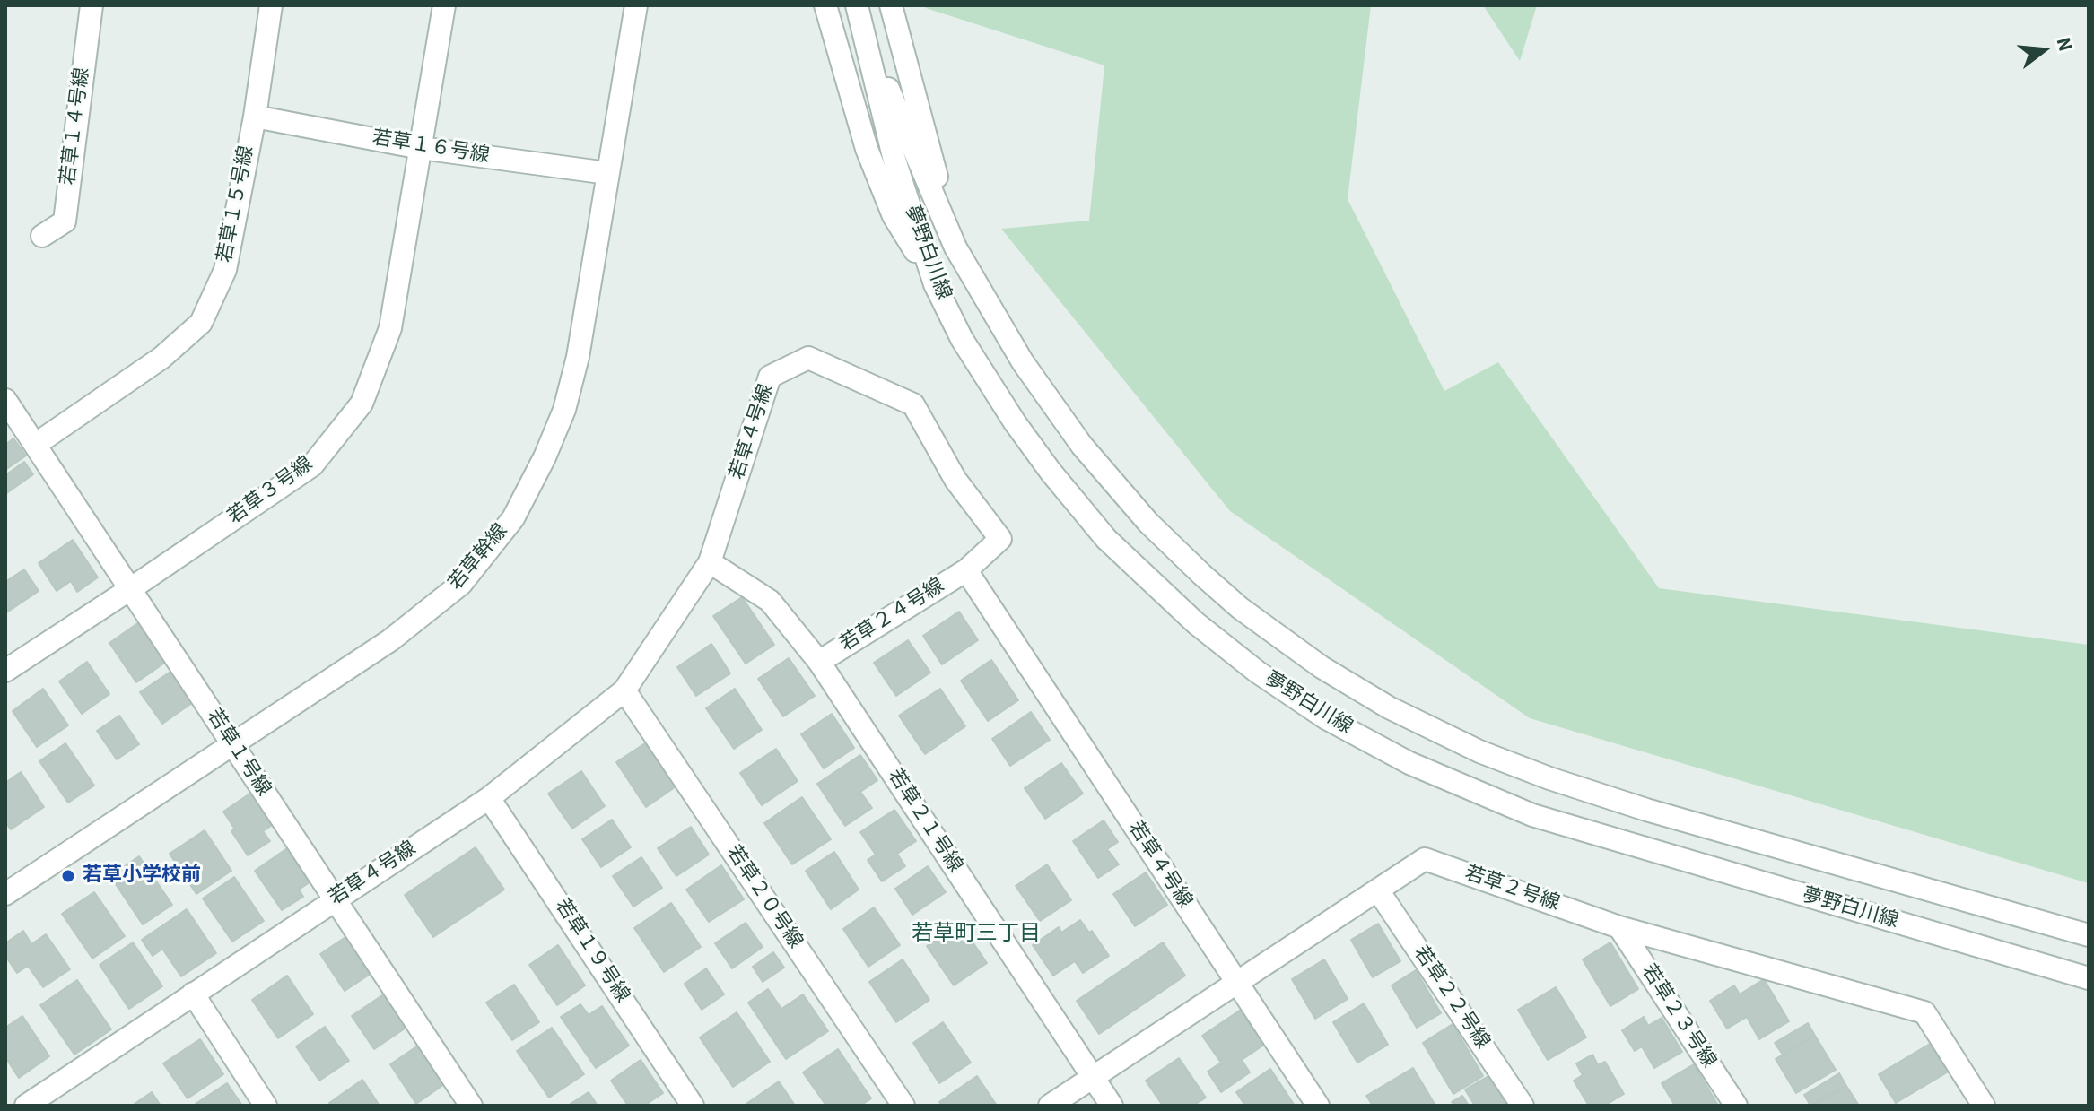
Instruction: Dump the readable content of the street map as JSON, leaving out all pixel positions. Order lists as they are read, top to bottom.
{
  "streets": {
    "street": [
      "若草１４号線",
      "若草１６号線",
      "若草１５号線",
      "夢野白川線",
      "若草４号線",
      "若草３号線",
      "若草幹線",
      "若草２４号線",
      "若草１号線",
      "若草２１号線",
      "若草２号線",
      "若草２０号線",
      "若草１９号線",
      "若草２２号線",
      "若草２３号線"
    ]
  },
  "crossings": [
    ["若草１６号線", "若草１５号線"],
    ["若草１６号線", "若草３号線"],
    ["若草１６号線", "若草幹線"],
    ["若草１５号線", "若草１号線"],
    ["若草４号線", "若草２４号線"],
    ["若草４号線", "若草１号線"],
    ["若草４号線", "若草２１号線"],
    ["若草４号線", "若草２号線"],
    ["若草４号線", "若草２０号線"],
    ["若草４号線", "若草１９号線"],
    ["若草３号線", "若草１号線"],
    ["若草幹線", "若草１号線"],
    ["若草２４号線", "若草２１号線"],
    ["若草２１号線", "若草２号線"],
    ["若草２号線", "若草２２号線"],
    ["若草２号線", "若草２３号線"]
  ],
  "districts": ["若草町三丁目"],
  "places": ["若草小学校前"],
  "north": "right"
}
